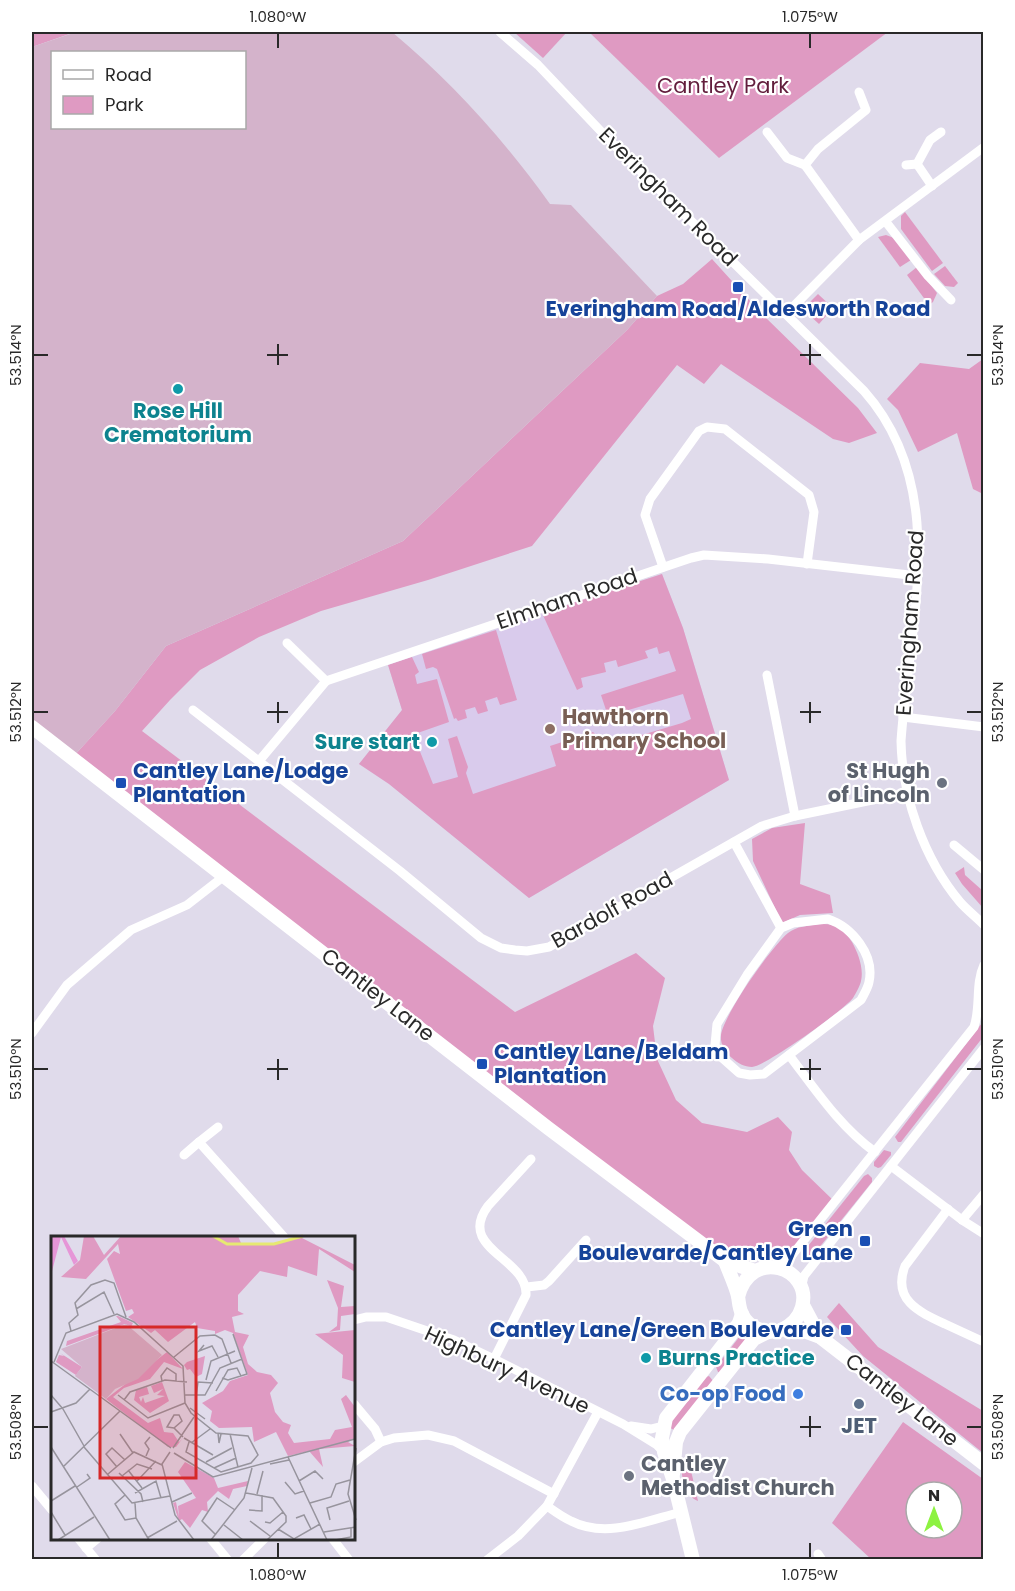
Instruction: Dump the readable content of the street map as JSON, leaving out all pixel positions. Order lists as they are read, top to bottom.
{
  "streets": {
    "main road": ["Cantley Lane"],
    "street": [
      "Everingham Road",
      "Elmham Road",
      "Bardolf Road",
      "Highbury Avenue"
    ]
  },
  "crossings": [
    ["Everingham Road", "Elmham Road"],
    ["Everingham Road", "Bardolf Road"]
  ],
  "parks": ["Cantley Park"],
  "places": {
    "transit": [
      "Everingham Road/Aldesworth Road",
      "Cantley Lane/Lodge Plantation",
      "Cantley Lane/Beldam Plantation",
      "Green Boulevarde/Cantley Lane",
      "Cantley Lane/Green Boulevarde"
    ],
    "other": [
      "Rose Hill Crematorium",
      "Hawthorn Primary School",
      "Sure start",
      "St Hugh of Lincoln",
      "Burns Practice",
      "Co-op Food",
      "JET",
      "Cantley Methodist Church"
    ]
  },
  "legend": ["Road", "Park"],
  "north": "top",
  "coordinates": [
    "1.080°W",
    "1.075°W",
    "53.514°N",
    "53.512°N",
    "53.510°N",
    "53.508°N"
  ]
}
